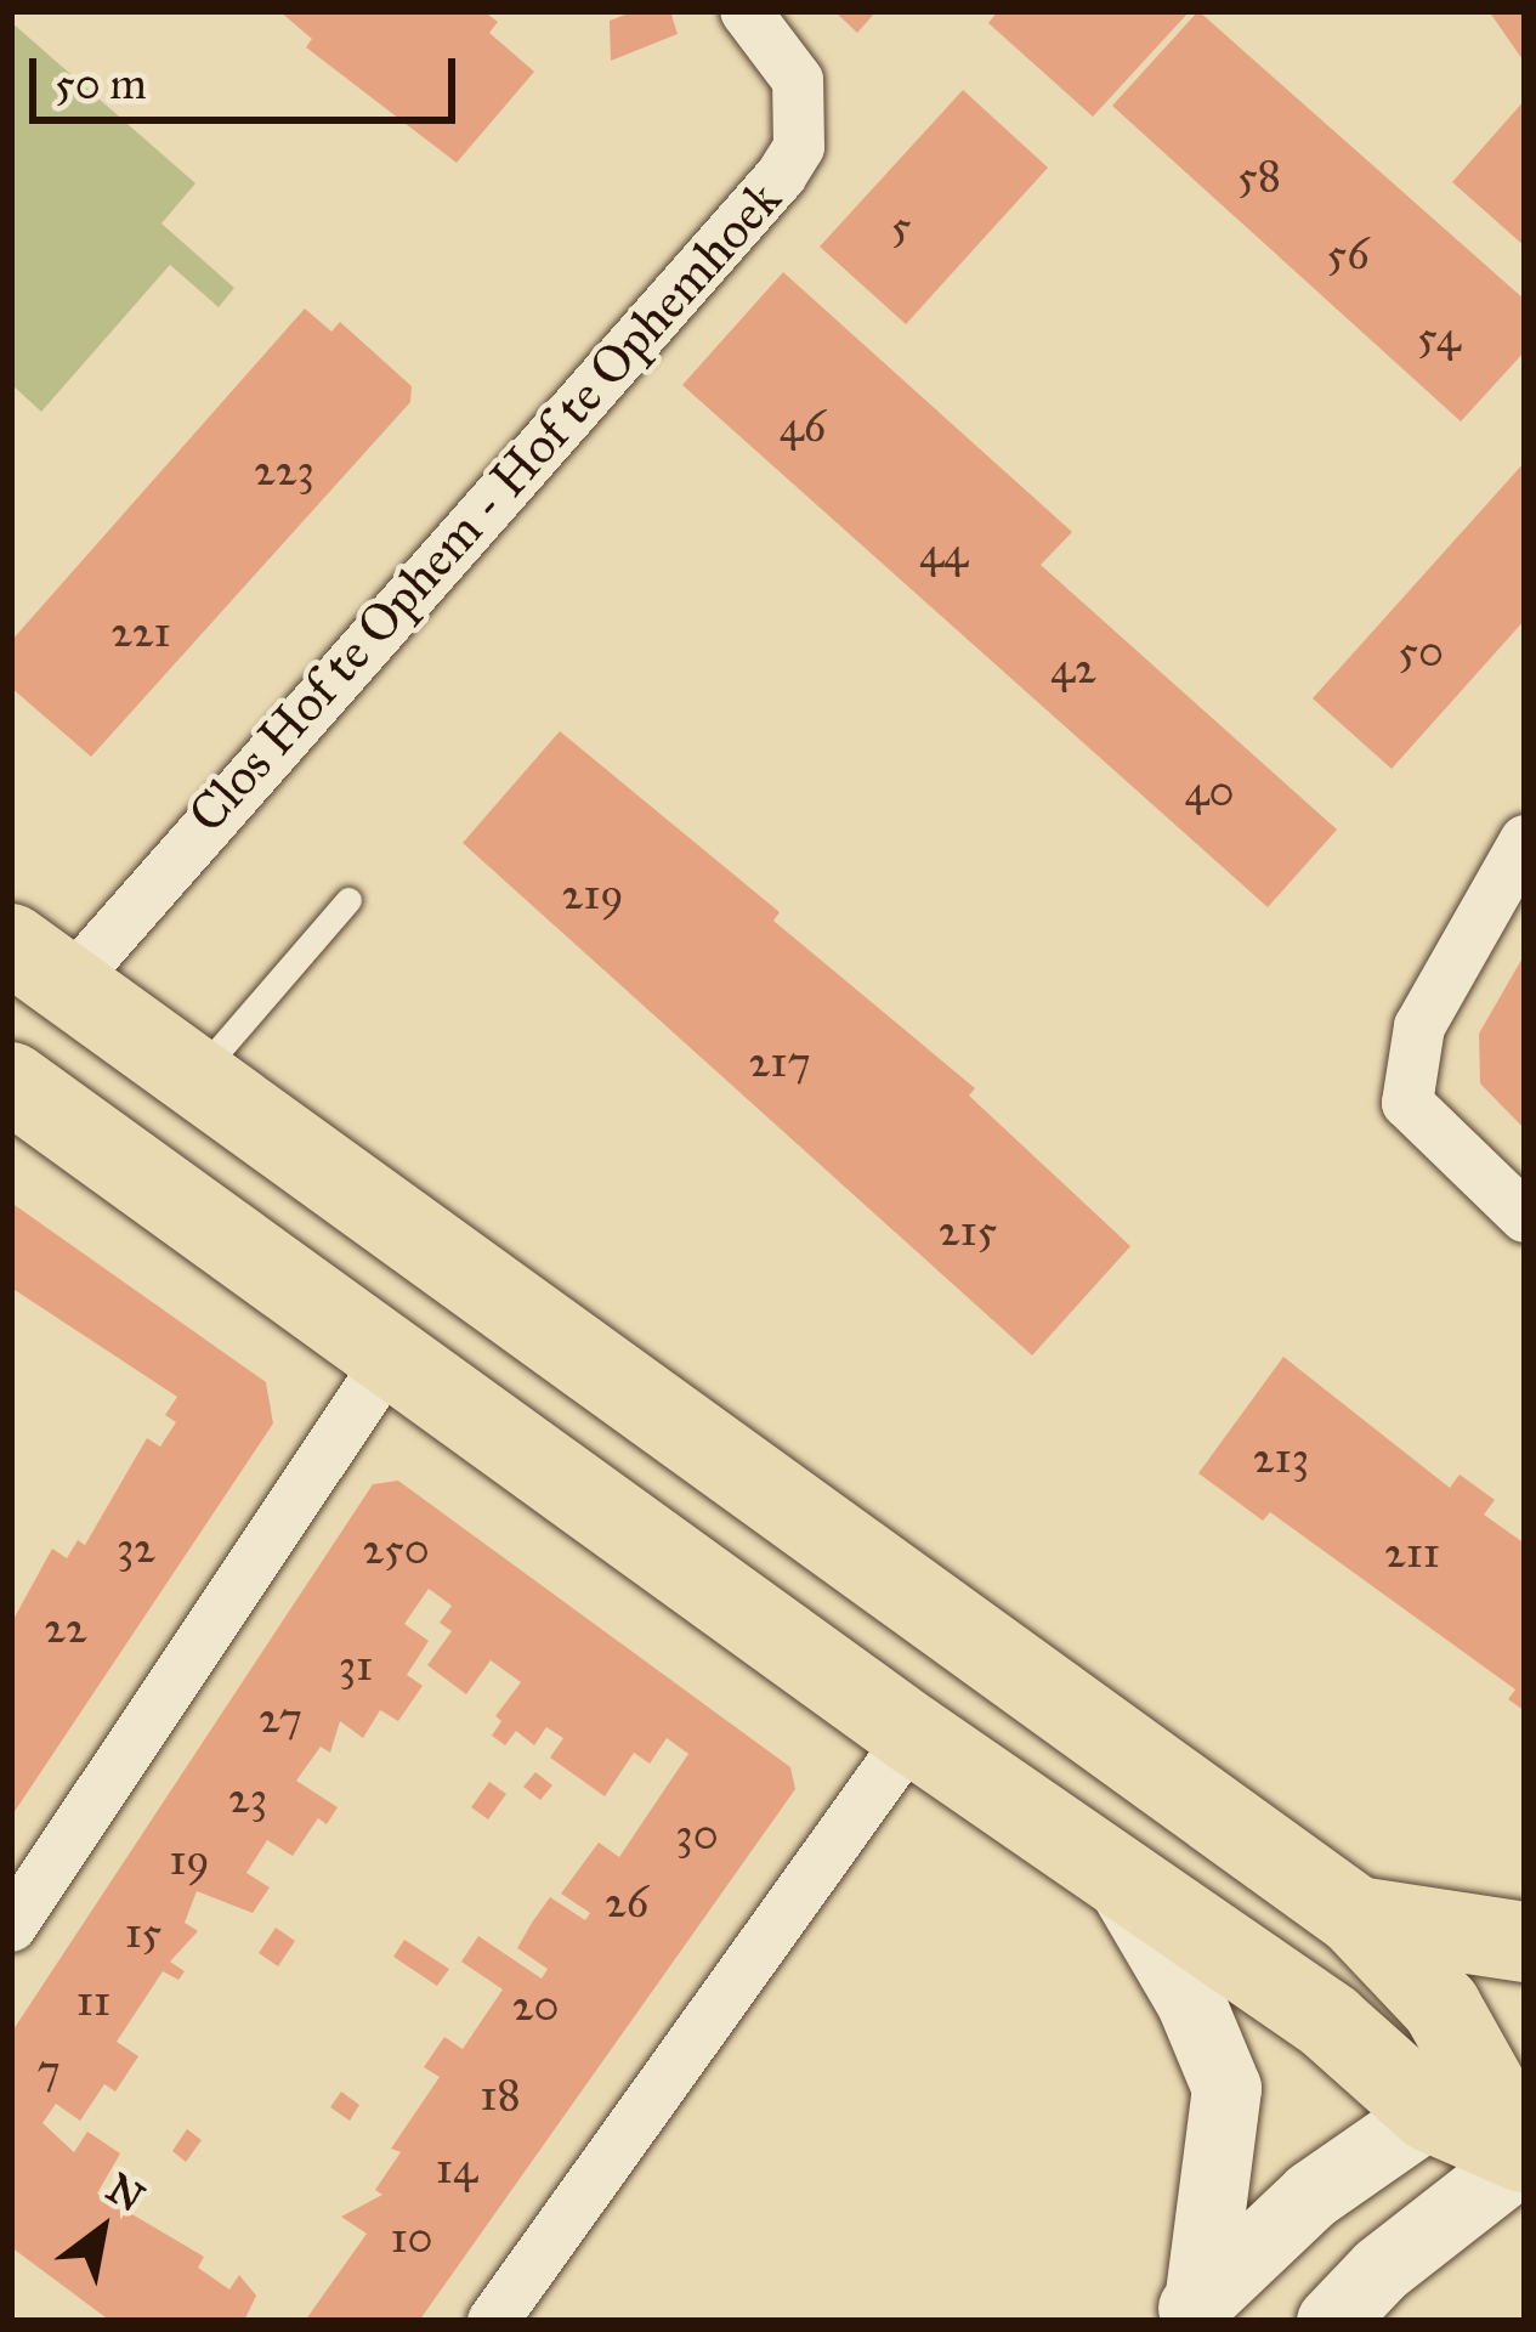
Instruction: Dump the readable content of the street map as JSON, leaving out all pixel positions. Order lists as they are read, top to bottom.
{
  "streets": {
    "street": ["Clos Hof te Ophem - Hof te Ophemhoek"]
  },
  "house_numbers": [
    "58",
    "5",
    "56",
    "54",
    "46",
    "223",
    "44",
    "221",
    "50",
    "42",
    "40",
    "219",
    "217",
    "215",
    "213",
    "32",
    "250",
    "211",
    "22",
    "31",
    "27",
    "23",
    "30",
    "19",
    "26",
    "15",
    "11",
    "20",
    "7",
    "18",
    "14",
    "10"
  ],
  "scale_bar": "50 m",
  "north": "top right"
}
